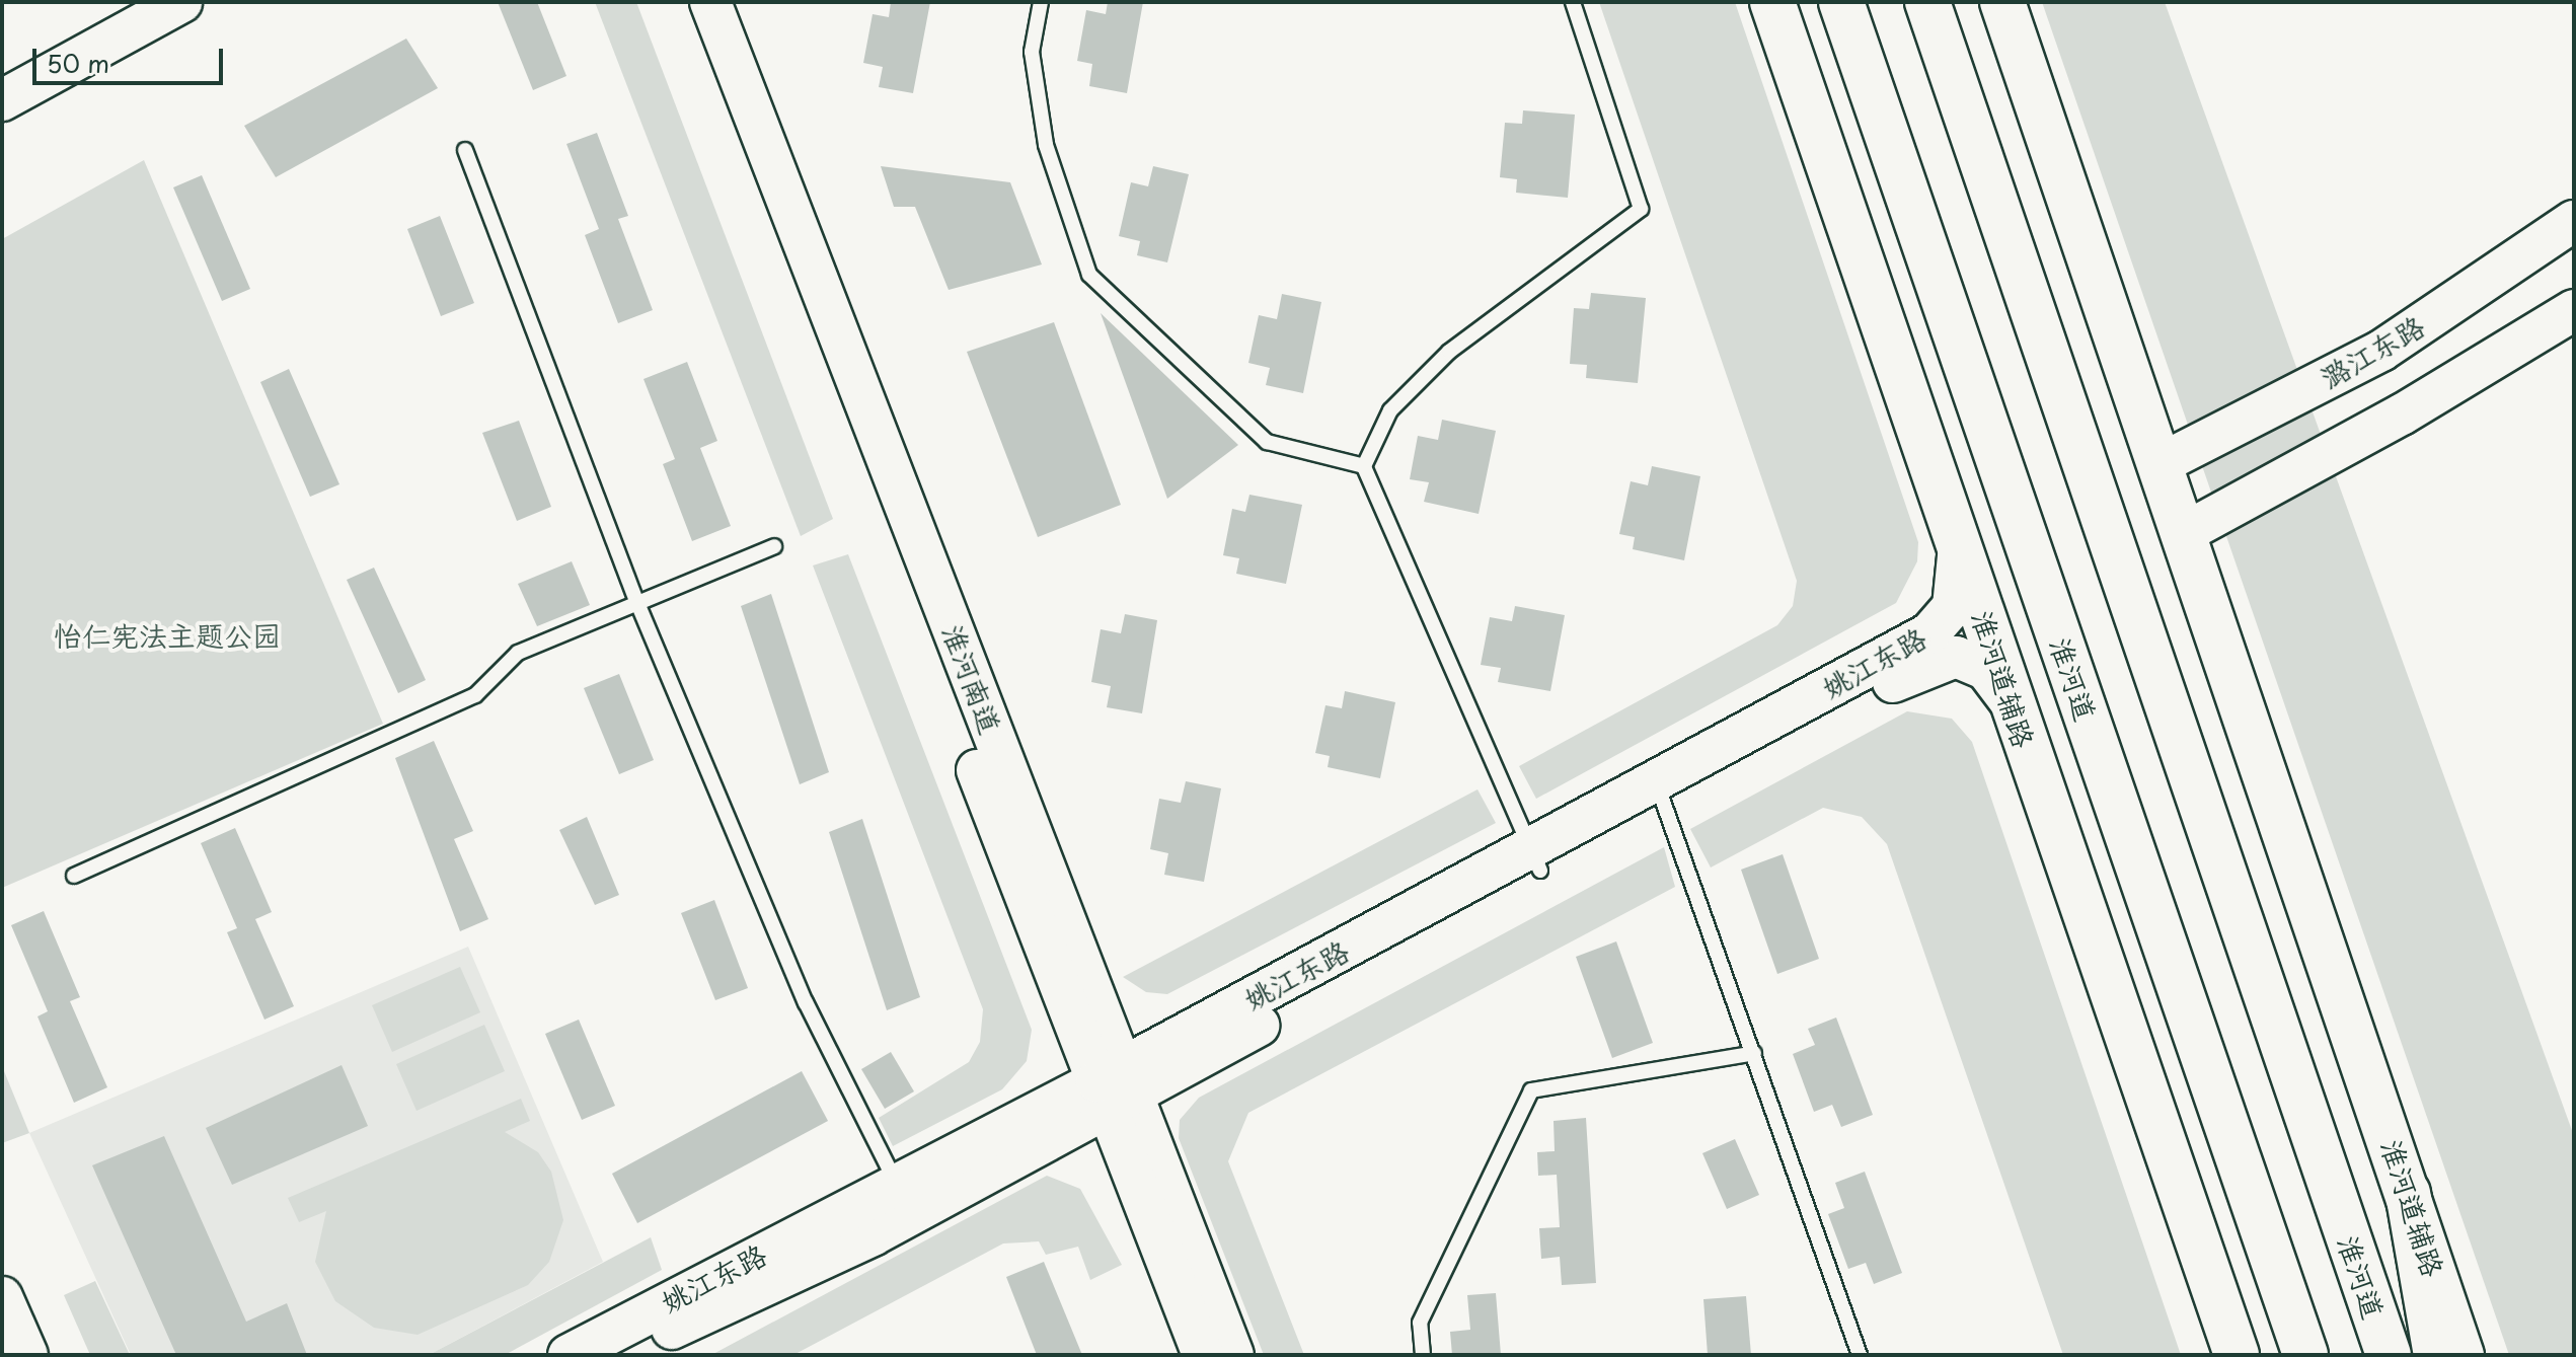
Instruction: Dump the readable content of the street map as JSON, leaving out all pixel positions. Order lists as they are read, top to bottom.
{
  "streets": {
    "main road": ["淮河道辅路", "淮河道"],
    "street": ["潞江东路", "姚江东路", "淮河南道"]
  },
  "crossings": [
    ["潞江东路", "淮河道辅路"],
    ["姚江东路", "淮河南道"],
    ["姚江东路", "淮河道辅路"]
  ],
  "parks": ["怡仁宪法主题公园"],
  "scale_bar": "50 m"
}
